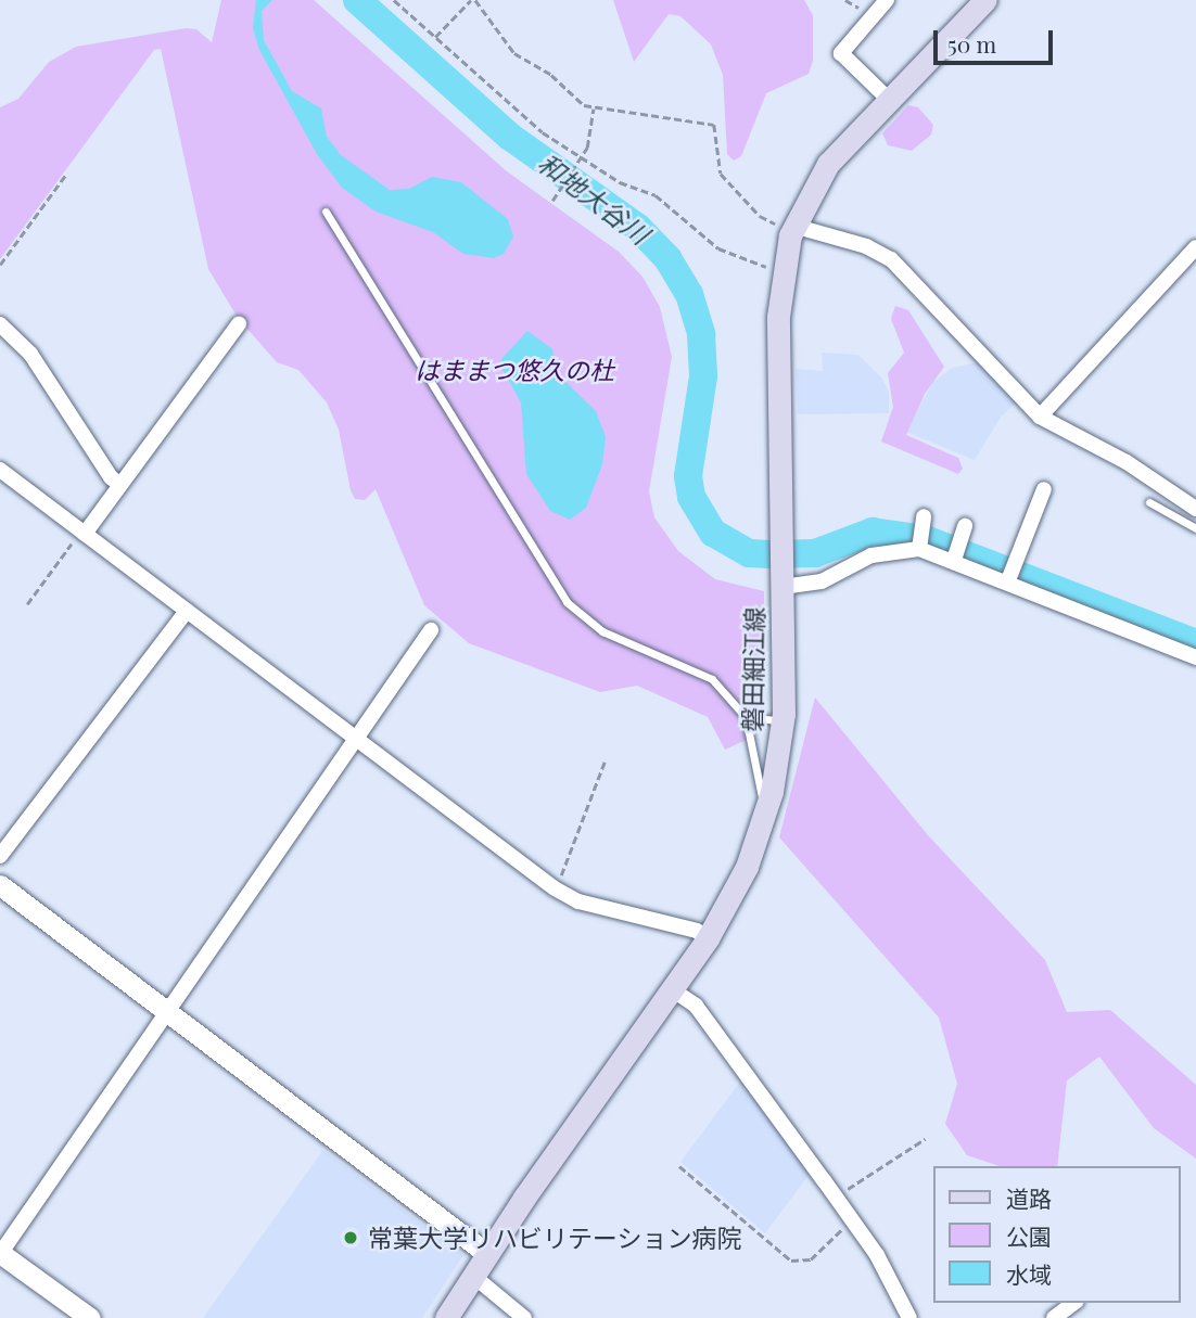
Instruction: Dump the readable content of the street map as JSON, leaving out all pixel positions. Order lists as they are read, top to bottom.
{
  "streets": {
    "main road": ["磐田細江線"]
  },
  "water": ["和地大谷川"],
  "parks": ["はままつ悠久の杜"],
  "places": ["常葉大学リハビリテーション病院"],
  "legend": ["道路", "公園", "水域"],
  "scale_bar": "50 m"
}
